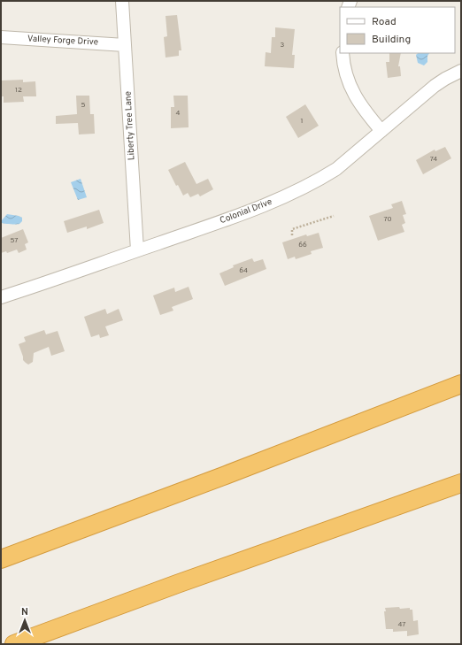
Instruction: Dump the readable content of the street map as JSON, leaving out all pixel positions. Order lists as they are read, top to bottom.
{
  "streets": {
    "street": ["Valley Forge Drive", "Liberty Tree Lane", "Colonial Drive"]
  },
  "crossings": [
    ["Valley Forge Drive", "Liberty Tree Lane"],
    ["Liberty Tree Lane", "Colonial Drive"]
  ],
  "house_numbers": [
    "3",
    "12",
    "5",
    "4",
    "1",
    "74",
    "70",
    "57",
    "66",
    "64",
    "47"
  ],
  "legend": ["Road", "Building"],
  "north": "top"
}
